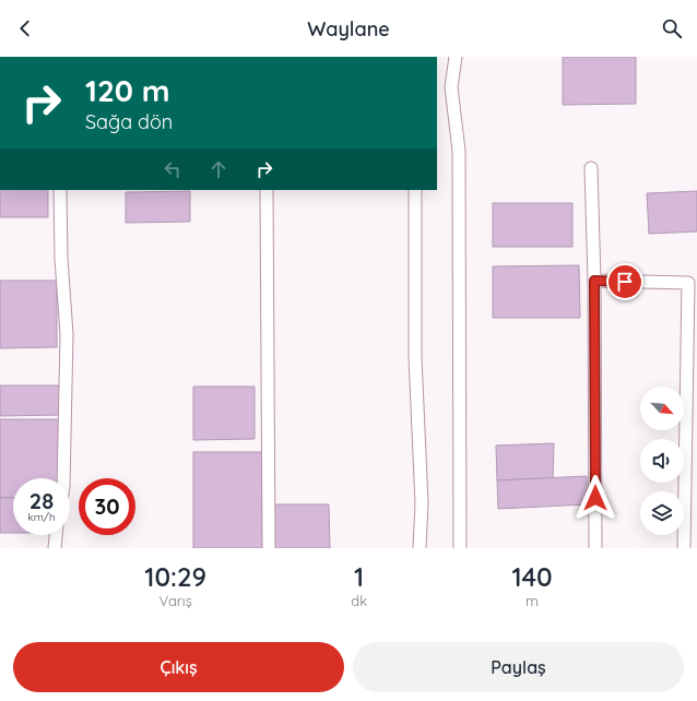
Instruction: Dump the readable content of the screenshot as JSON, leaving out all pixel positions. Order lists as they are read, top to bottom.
{
  "north": "bottom right",
  "page": {
    "header": "Waylane",
    "turn": ["120 m", "Sağa dön"],
    "speed": "28 km/h",
    "limit": "30",
    "eta": [
      "10:29",
      "Varış",
      "1",
      "dk",
      "140",
      "m"
    ],
    "buttons": ["Çıkış", "Paylaş"]
  }
}
